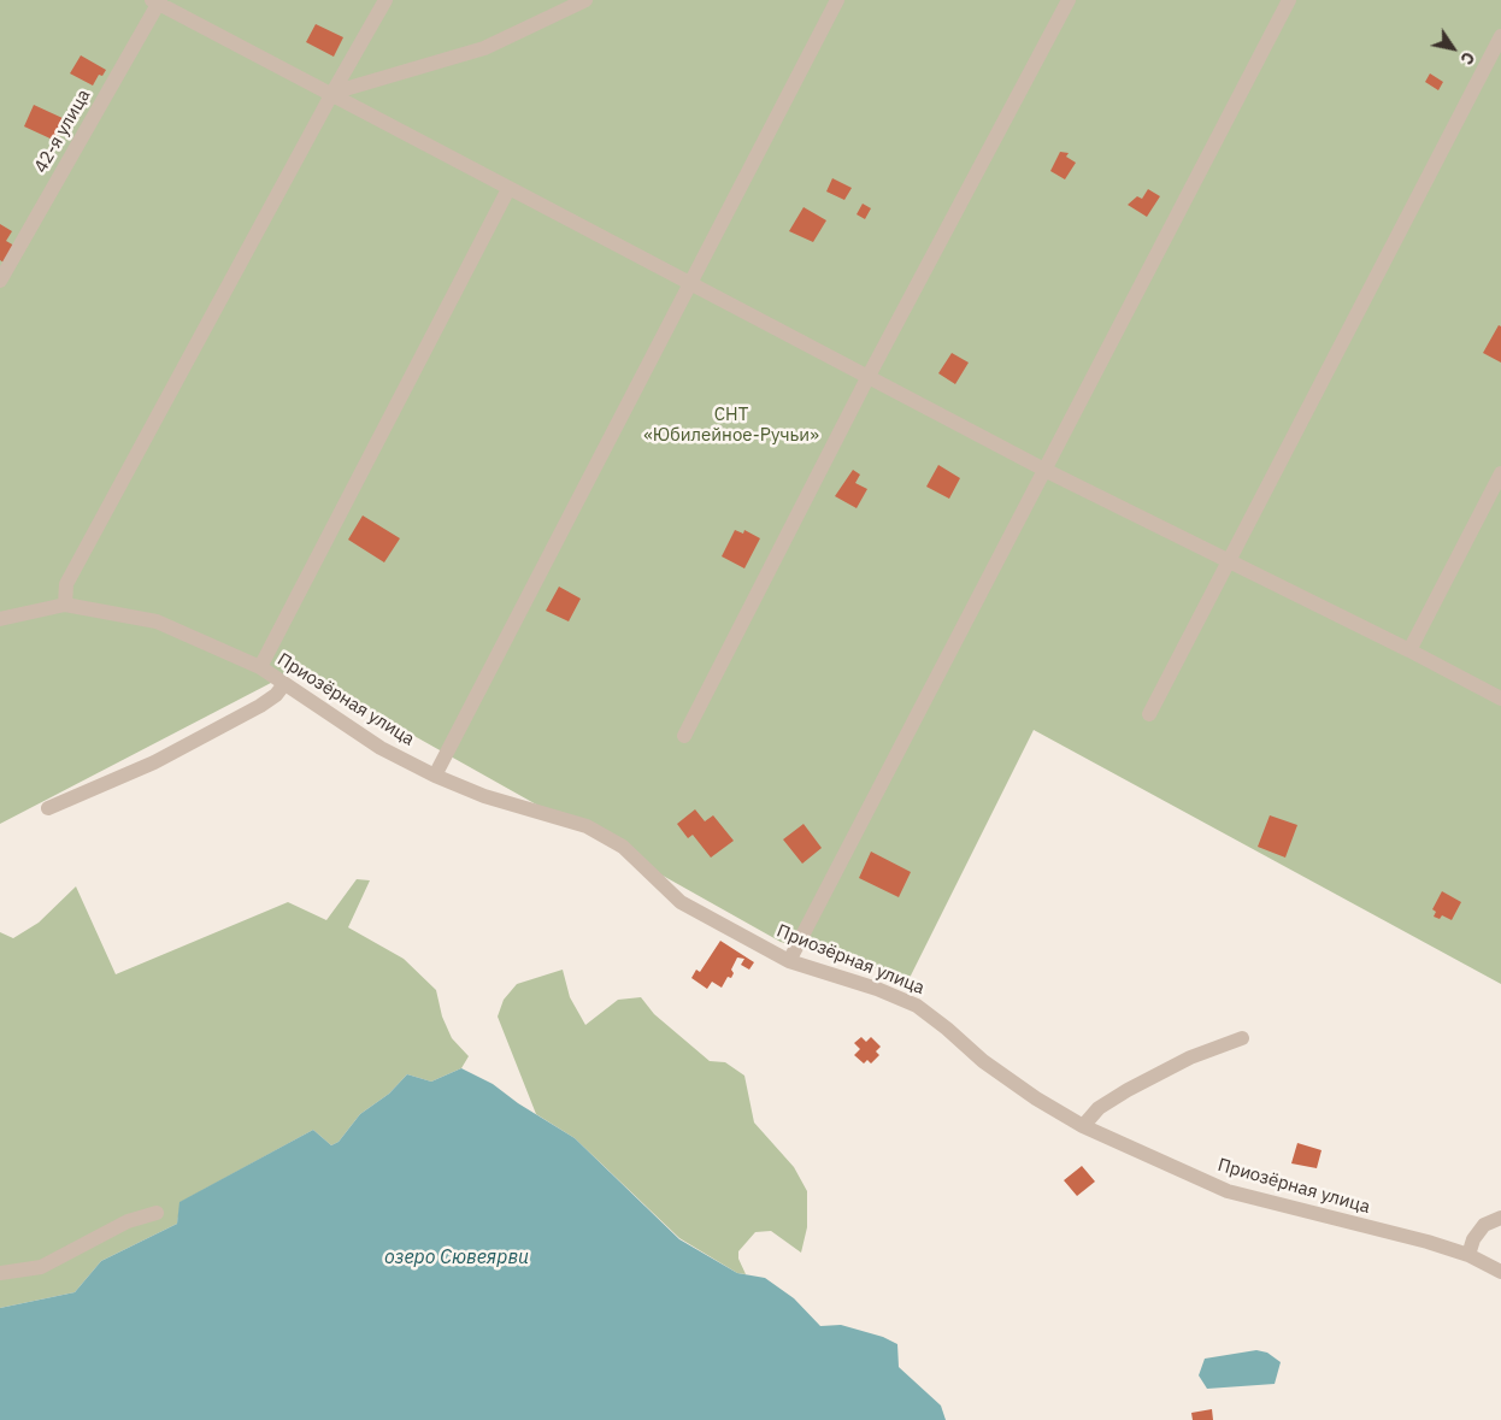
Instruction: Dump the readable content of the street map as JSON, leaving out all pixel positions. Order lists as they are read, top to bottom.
{
  "streets": {
    "street": ["42-я улица", "Приозёрная улица"]
  },
  "water": ["озеро Сювеярви"],
  "parks": ["СНТ «Юбилейное-Ручьи»"],
  "north": "bottom right"
}
